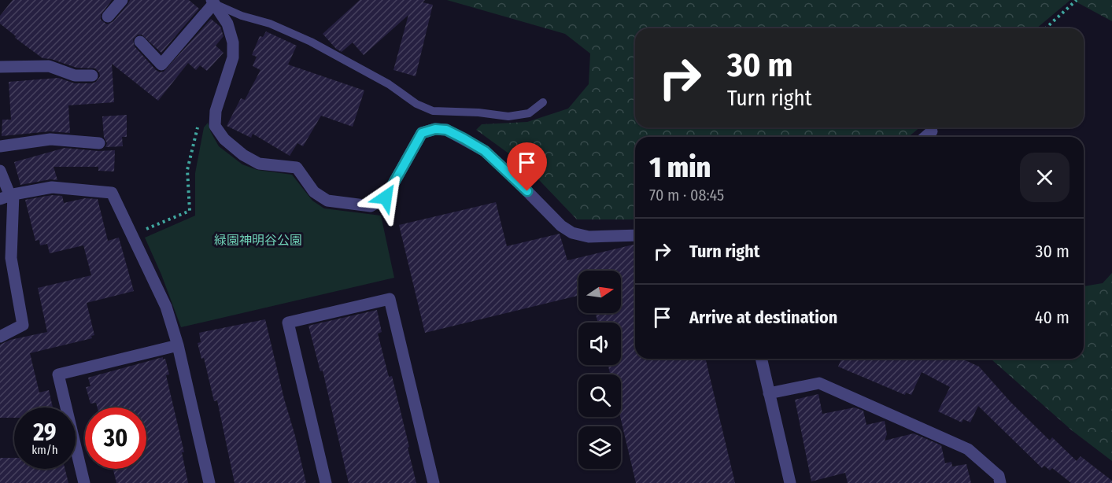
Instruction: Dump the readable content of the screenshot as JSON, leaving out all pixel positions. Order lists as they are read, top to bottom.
{
  "parks": ["緑園神明谷公園"],
  "north": "right",
  "page": {
    "turn": ["30 m", "Turn right"],
    "heading": ["1 min", "70 m · 08:45"],
    "list": [
      {
        "name": "Turn right",
        "value": "30 m"
      },
      {
        "name": "Arrive at destination",
        "value": "40 m"
      }
    ],
    "speed": "29 km/h",
    "limit": "30"
  }
}
